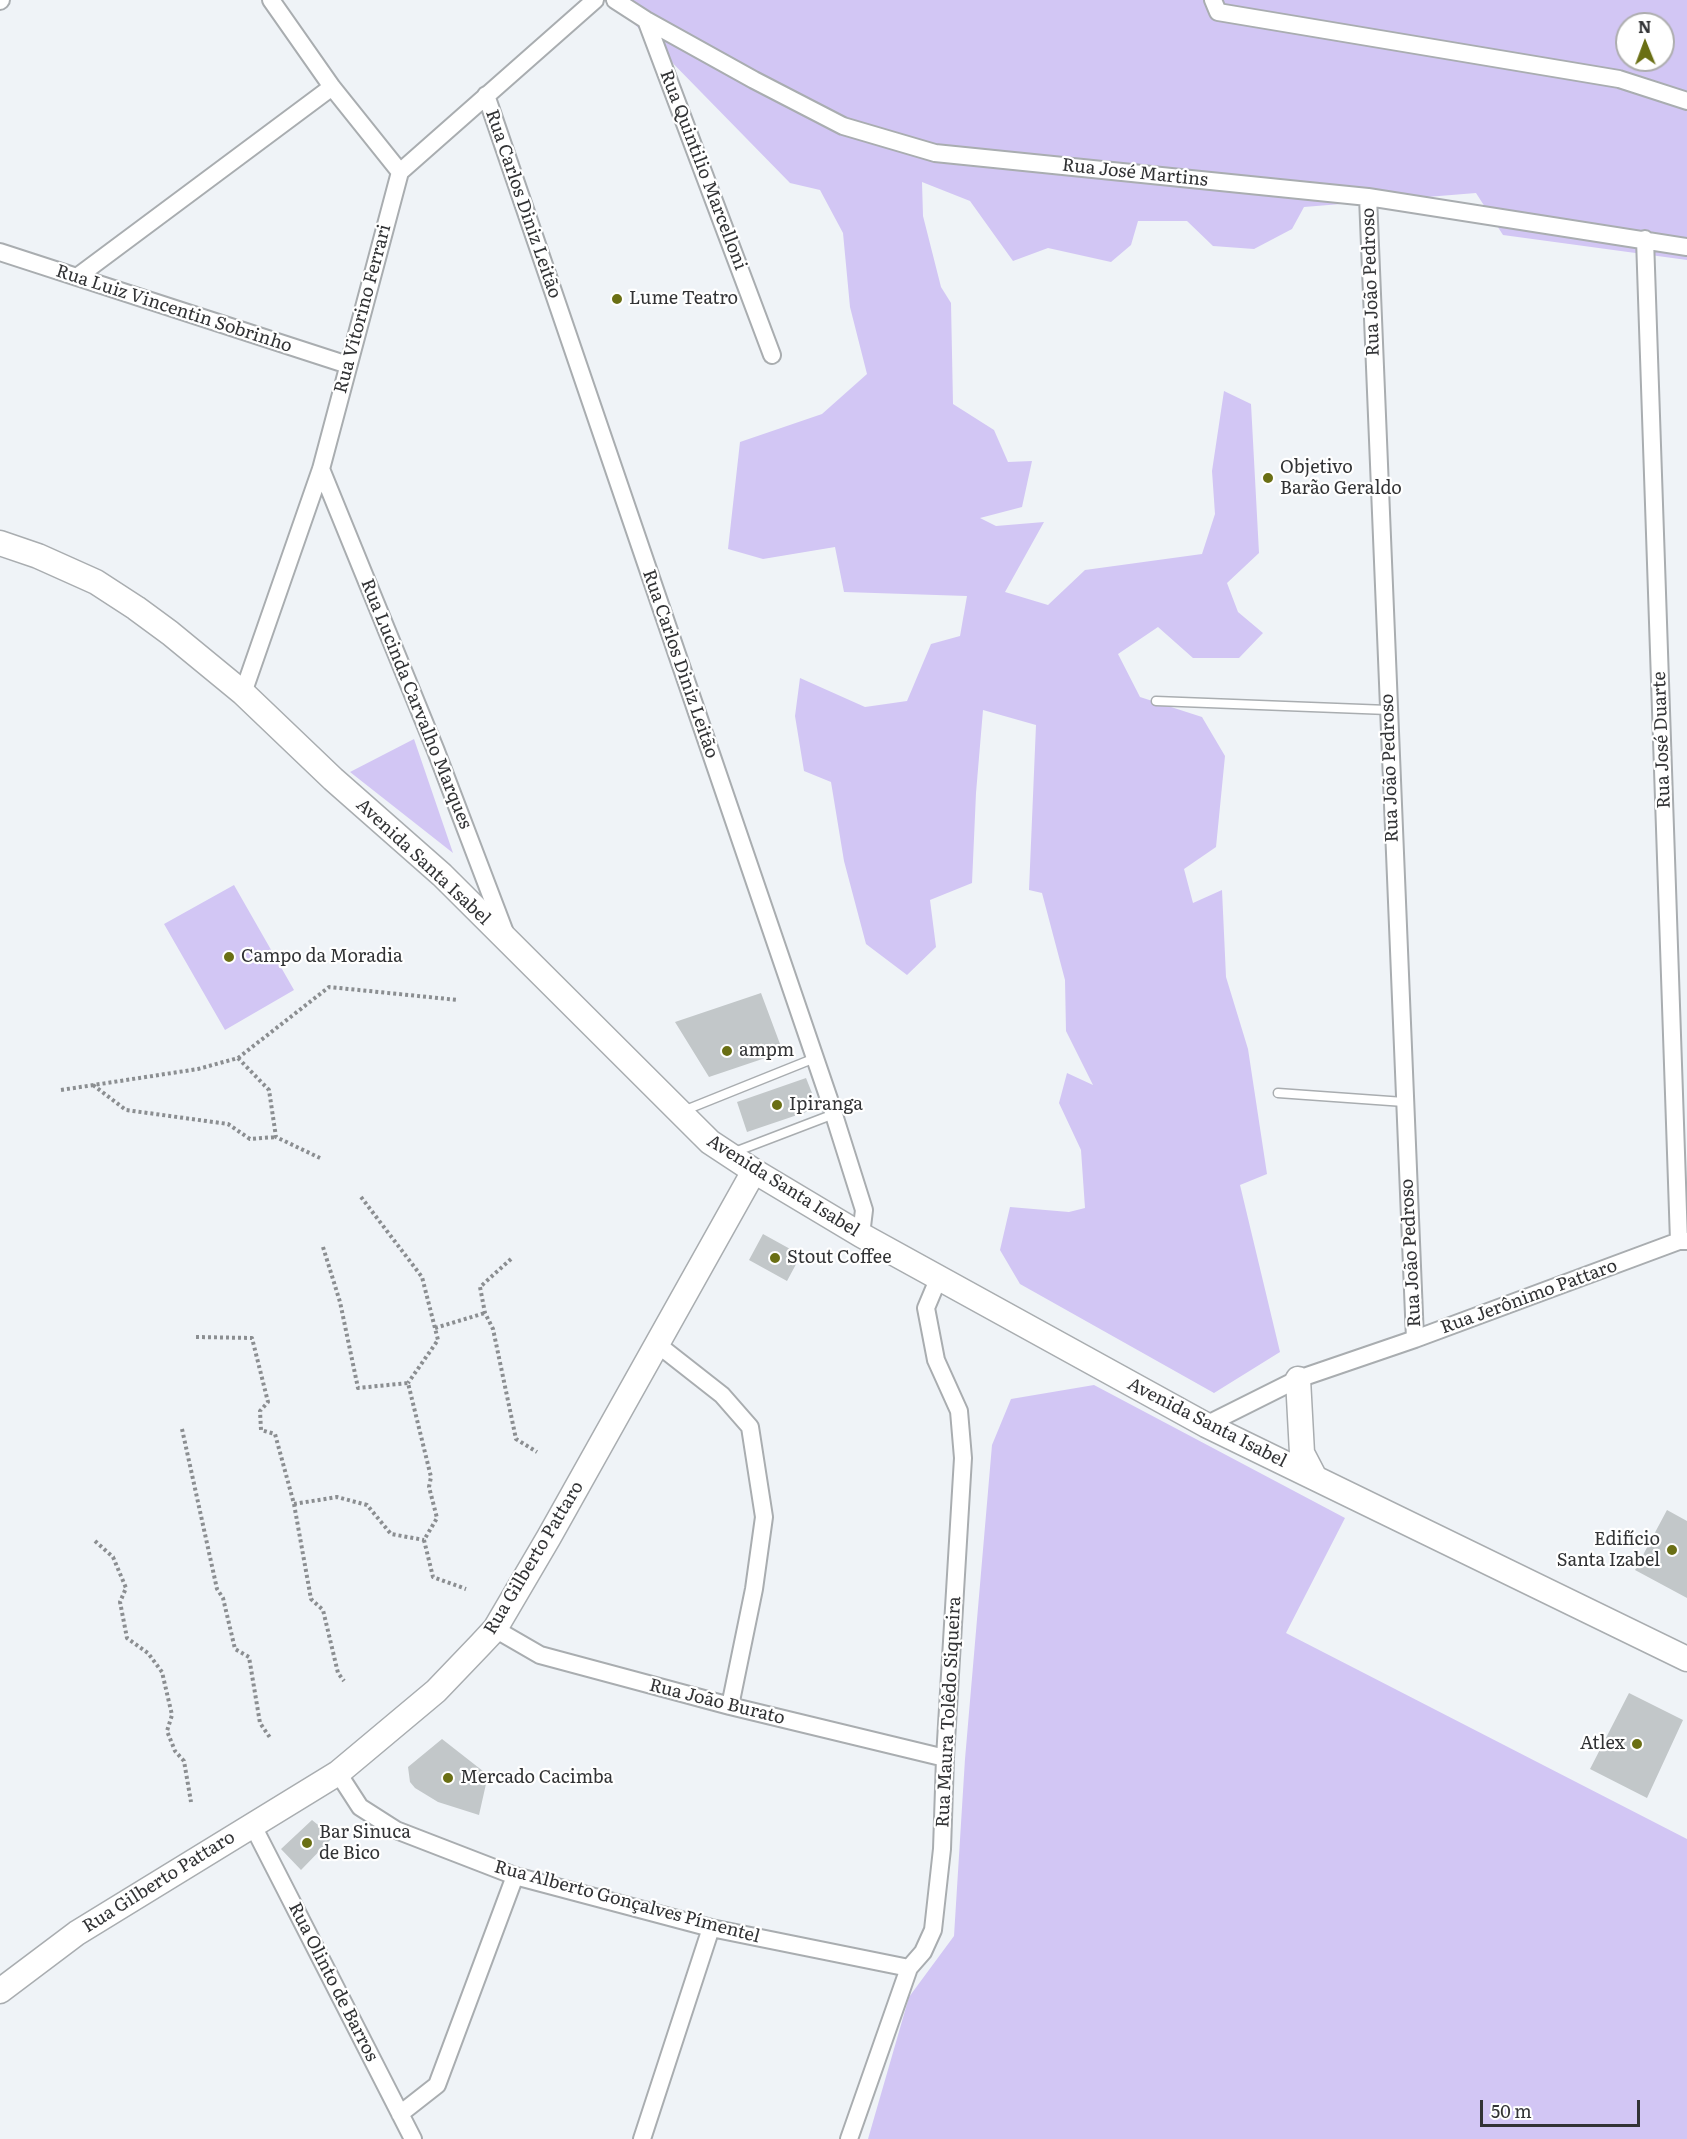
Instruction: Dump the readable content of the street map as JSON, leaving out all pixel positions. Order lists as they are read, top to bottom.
{
  "streets": {
    "main road": ["Avenida Santa Isabel", "Rua Gilberto Pattaro"],
    "street": [
      "Rua Quintilio Marcelloni",
      "Rua José Martins",
      "Rua Carlos Diniz Leitão",
      "Rua João Pedroso",
      "Rua Luiz Vincentin Sobrinho",
      "Rua Vitorino Ferrari",
      "Rua Lucinda Carvalho Marques",
      "Rua José Duarte",
      "Rua Jerônimo Pattaro",
      "Rua João Burato",
      "Rua Maura Tolêdo Siqueira",
      "Rua Alberto Gonçalves Pímentel",
      "Rua Olinto de Barros"
    ]
  },
  "crossings": [
    ["Rua Quintilio Marcelloni", "Rua José Martins"],
    ["Rua José Martins", "Rua João Pedroso"],
    ["Rua José Martins", "Rua José Duarte"],
    ["Rua Carlos Diniz Leitão", "Avenida Santa Isabel"],
    ["Rua João Pedroso", "Rua Jerônimo Pattaro"],
    ["Rua Luiz Vincentin Sobrinho", "Rua Vitorino Ferrari"],
    ["Rua Vitorino Ferrari", "Rua Lucinda Carvalho Marques"],
    ["Rua Vitorino Ferrari", "Avenida Santa Isabel"],
    ["Rua Lucinda Carvalho Marques", "Avenida Santa Isabel"],
    ["Rua José Duarte", "Rua Jerônimo Pattaro"],
    ["Avenida Santa Isabel", "Rua Jerônimo Pattaro"],
    ["Avenida Santa Isabel", "Rua Gilberto Pattaro"],
    ["Avenida Santa Isabel", "Rua Maura Tolêdo Siqueira"],
    ["Rua Gilberto Pattaro", "Rua João Burato"],
    ["Rua Gilberto Pattaro", "Rua Alberto Gonçalves Pímentel"],
    ["Rua Gilberto Pattaro", "Rua Olinto de Barros"],
    ["Rua João Burato", "Rua Maura Tolêdo Siqueira"],
    ["Rua Maura Tolêdo Siqueira", "Rua Alberto Gonçalves Pímentel"]
  ],
  "places": [
    "Lume Teatro",
    "Objetivo Barão Geraldo",
    "Campo da Moradia",
    "ampm",
    "Ipiranga",
    "Stout Coffee",
    "Edifício Santa Izabel",
    "Atlex",
    "Mercado Cacimba",
    "Bar Sinuca de Bico"
  ],
  "scale_bar": "50 m",
  "north": "top"
}
